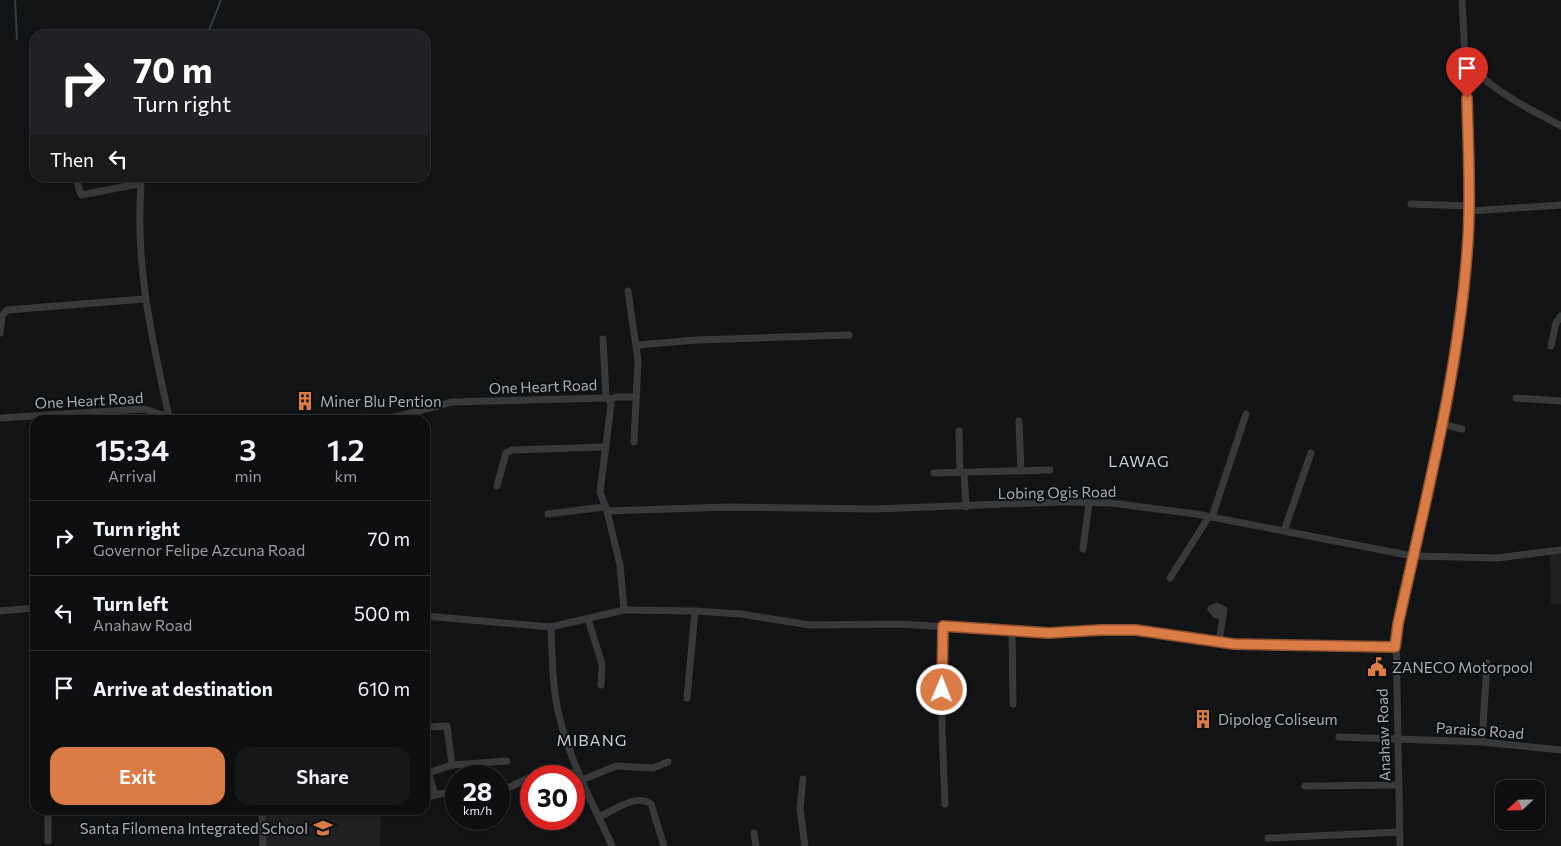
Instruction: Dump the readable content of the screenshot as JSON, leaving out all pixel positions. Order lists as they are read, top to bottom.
{
  "streets": {
    "street": [
      "One Heart Road",
      "Lobing Ogis Road",
      "Paraiso Road",
      "Anahaw Road"
    ]
  },
  "crossings": [
    ["One Heart Road", "Lobing Ogis Road"],
    ["Lobing Ogis Road", "Anahaw Road"],
    ["Paraiso Road", "Anahaw Road"]
  ],
  "districts": ["LAWAG", "MIBANG"],
  "places": {
    "building": ["Miner Blu Pention", "Dipolog Coliseum"],
    "public building": ["ZANECO Motorpool"],
    "school or university": ["Santa Filomena Integrated School"]
  },
  "north": "left",
  "page": {
    "turn": ["70 m", "Turn right"],
    "then": "Then",
    "eta": [
      "15:34",
      "Arrival",
      "3",
      "min",
      "1.2",
      "km"
    ],
    "list": [
      {
        "name": "Turn right",
        "note": "Governor Felipe Azcuna Road",
        "value": "70 m"
      },
      {
        "name": "Turn left",
        "note": "Anahaw Road",
        "value": "500 m"
      },
      {
        "name": "Arrive at destination",
        "value": "610 m"
      }
    ],
    "buttons": ["Exit", "Share"],
    "speed": "28 km/h",
    "limit": "30"
  }
}
